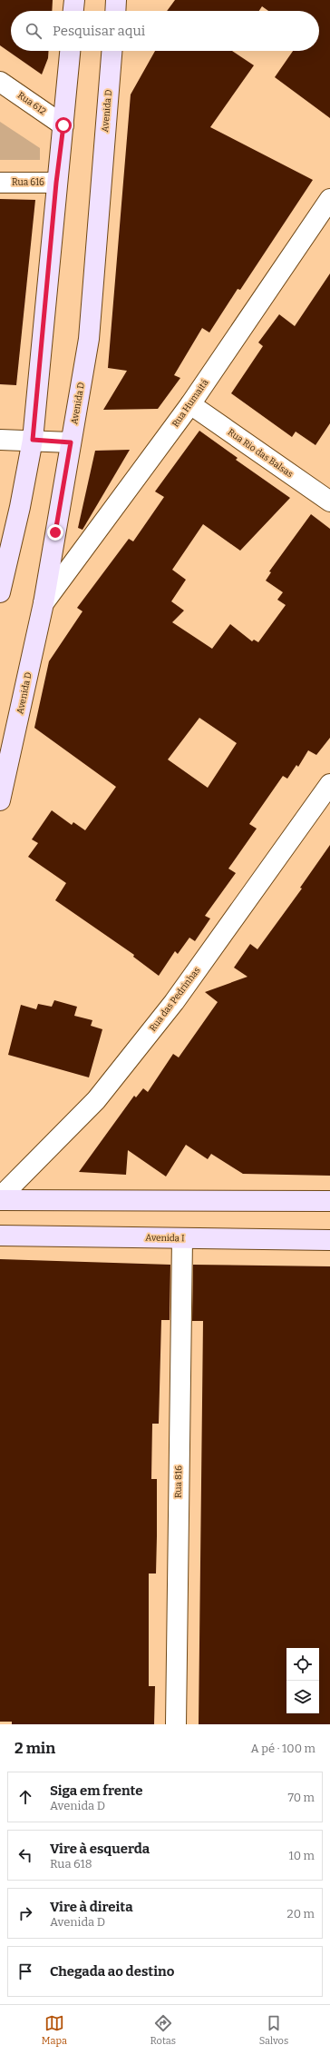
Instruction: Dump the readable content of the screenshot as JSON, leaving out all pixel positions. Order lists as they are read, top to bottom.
{
  "streets": {
    "street": [
      "Rua 612",
      "Avenida D",
      "Rua 616",
      "Rua Humaitá",
      "Rua Rio das Balsas",
      "Rua das Pedrinhas",
      "Avenida I",
      "Rua 816"
    ]
  },
  "crossings": [
    ["Avenida D", "Rua Humaitá"],
    ["Rua Humaitá", "Rua Rio das Balsas"],
    ["Avenida I", "Rua 816"]
  ],
  "page": {
    "search": "Pesquisar aqui",
    "heading": ["2 min", "A pé · 100 m"],
    "list": [
      ["Siga em frente", "Avenida D", "70 m"],
      ["Vire à esquerda", "Rua 618", "10 m"],
      ["Vire à direita", "Avenida D", "20 m"],
      "Chegada ao destino"
    ],
    "nav": ["Mapa", "Rotas", "Salvos"]
  }
}
